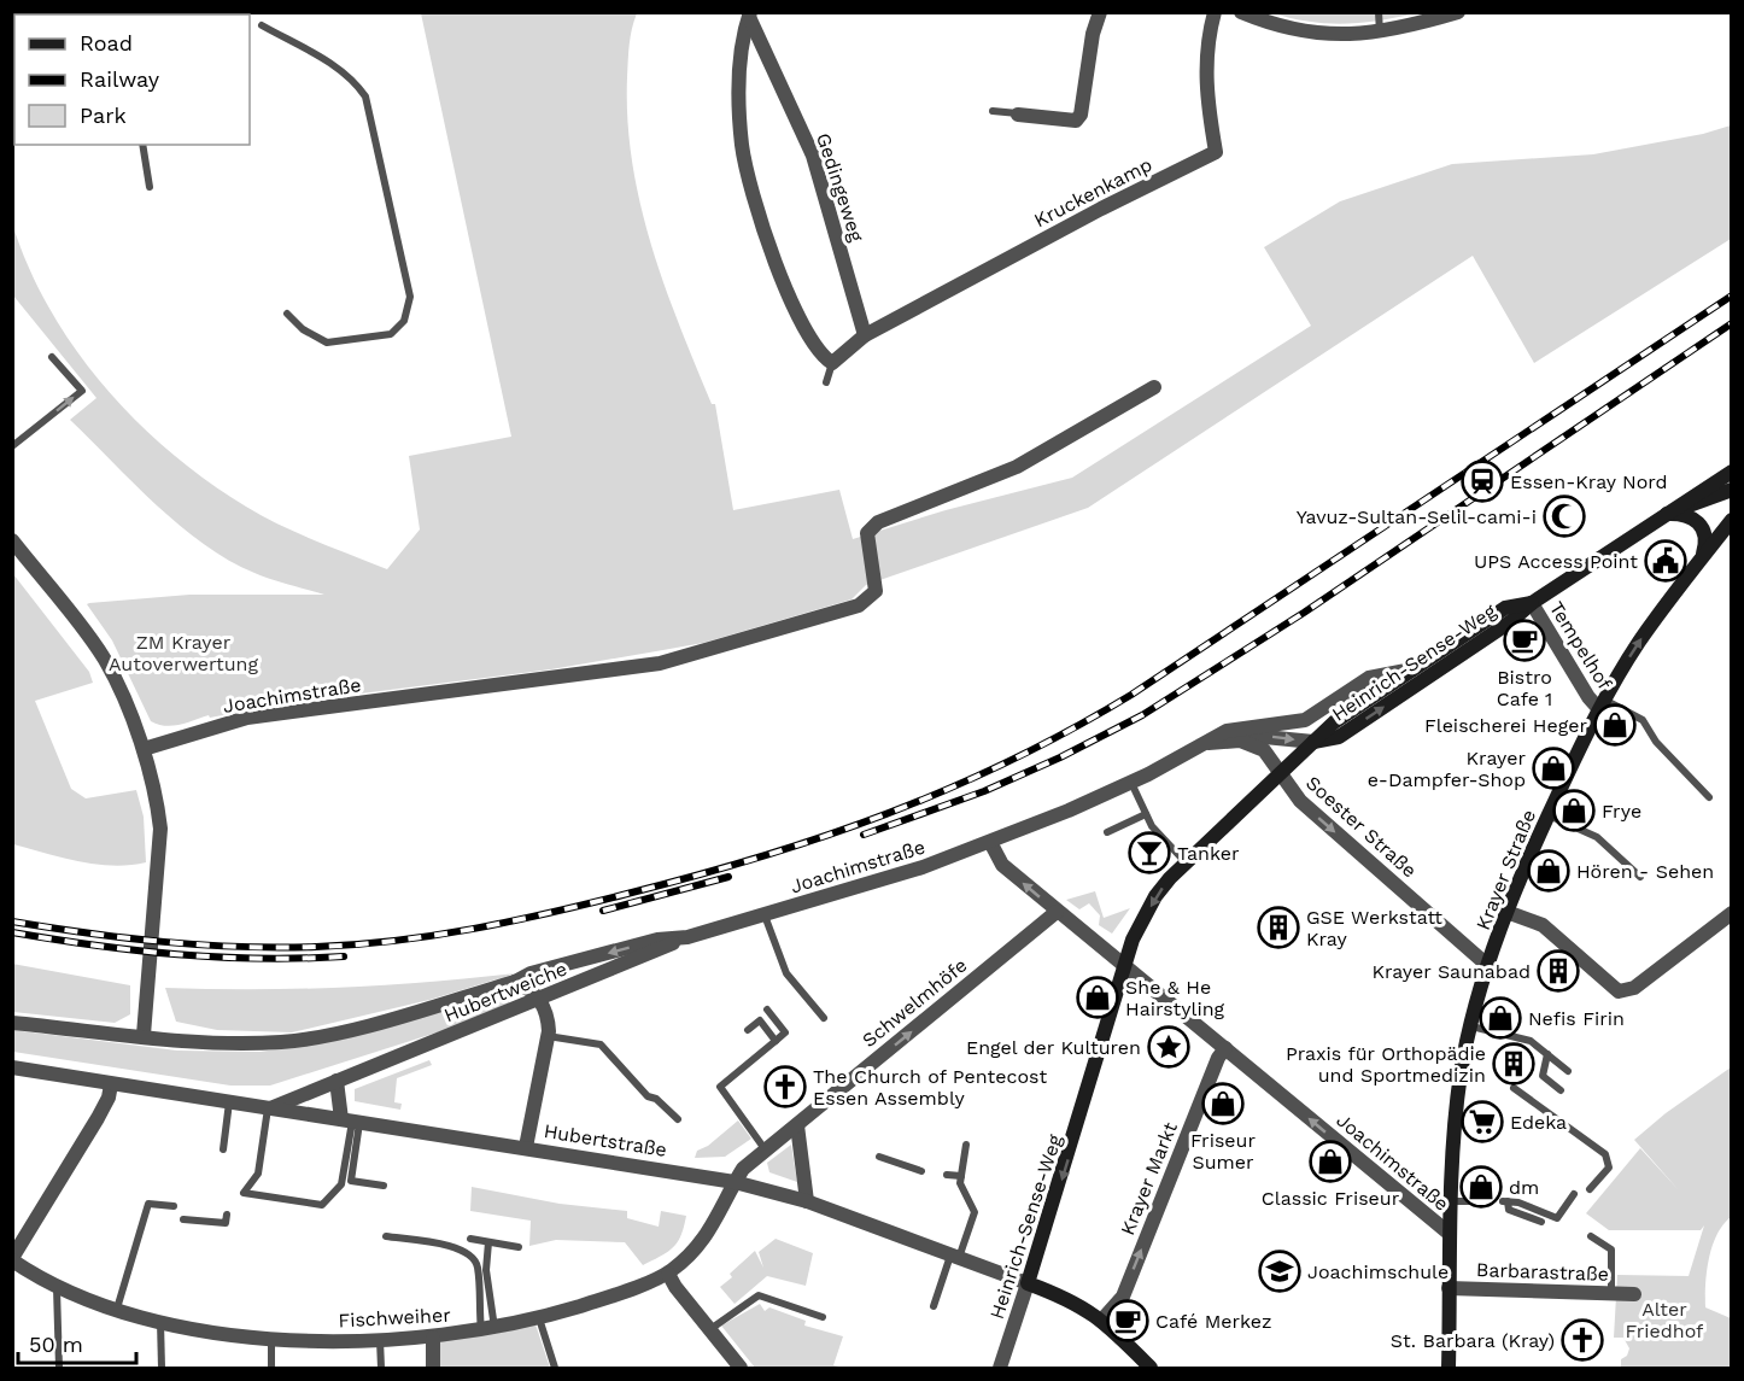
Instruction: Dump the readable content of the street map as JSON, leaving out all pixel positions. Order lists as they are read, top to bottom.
{
  "streets": {
    "main road": ["Heinrich-Sense-Weg", "Krayer Straße", "Hubertstraße"],
    "street": [
      "Gedingeweg",
      "Kruckenkamp",
      "Tempelhof",
      "Joachimstraße",
      "Soester Straße",
      "Hubertweiche",
      "Schwelmhöfe",
      "Krayer Markt",
      "Barbarastraße",
      "Fischweiher"
    ]
  },
  "crossings": [
    ["Gedingeweg", "Kruckenkamp"],
    ["Tempelhof", "Heinrich-Sense-Weg"],
    ["Tempelhof", "Krayer Straße"],
    ["Heinrich-Sense-Weg", "Joachimstraße"],
    ["Heinrich-Sense-Weg", "Soester Straße"],
    ["Heinrich-Sense-Weg", "Hubertstraße"],
    ["Joachimstraße", "Soester Straße"],
    ["Joachimstraße", "Krayer Straße"],
    ["Joachimstraße", "Hubertweiche"],
    ["Joachimstraße", "Schwelmhöfe"],
    ["Joachimstraße", "Krayer Markt"],
    ["Soester Straße", "Krayer Straße"],
    ["Krayer Straße", "Barbarastraße"],
    ["Hubertweiche", "Hubertstraße"],
    ["Schwelmhöfe", "Hubertstraße"],
    ["Schwelmhöfe", "Fischweiher"],
    ["Hubertstraße", "Krayer Markt"],
    ["Hubertstraße", "Fischweiher"]
  ],
  "one_way": ["Soester Straße", "Schwelmhöfe", "Krayer Markt"],
  "parks": ["ZM Krayer Autoverwertung", "Alter Friedhof"],
  "places": {
    "station": ["Essen-Kray Nord"],
    "mosque": ["Yavuz-Sultan-Selil-cami-i"],
    "public building": ["UPS Access Point"],
    "cafe": ["Bistro Cafe 1", "Café Merkez"],
    "shop": [
      "Fleischerei Heger",
      "Krayer e-Dampfer-Shop",
      "Frye",
      "Hören - Sehen",
      "She & He Hairstyling",
      "Nefis Firin",
      "Friseur Sumer",
      "Classic Friseur",
      "dm"
    ],
    "bar": ["Tanker"],
    "building": ["GSE Werkstatt Kray", "Krayer Saunabad", "Praxis für Orthopädie und Sportmedizin"],
    "place": ["Engel der Kulturen"],
    "church": ["The Church of Pentecost Essen Assembly", "St. Barbara (Kray)"],
    "supermarket": ["Edeka"],
    "school or university": ["Joachimschule"]
  },
  "legend": ["Road", "Railway", "Park"],
  "scale_bar": "50 m"
}
